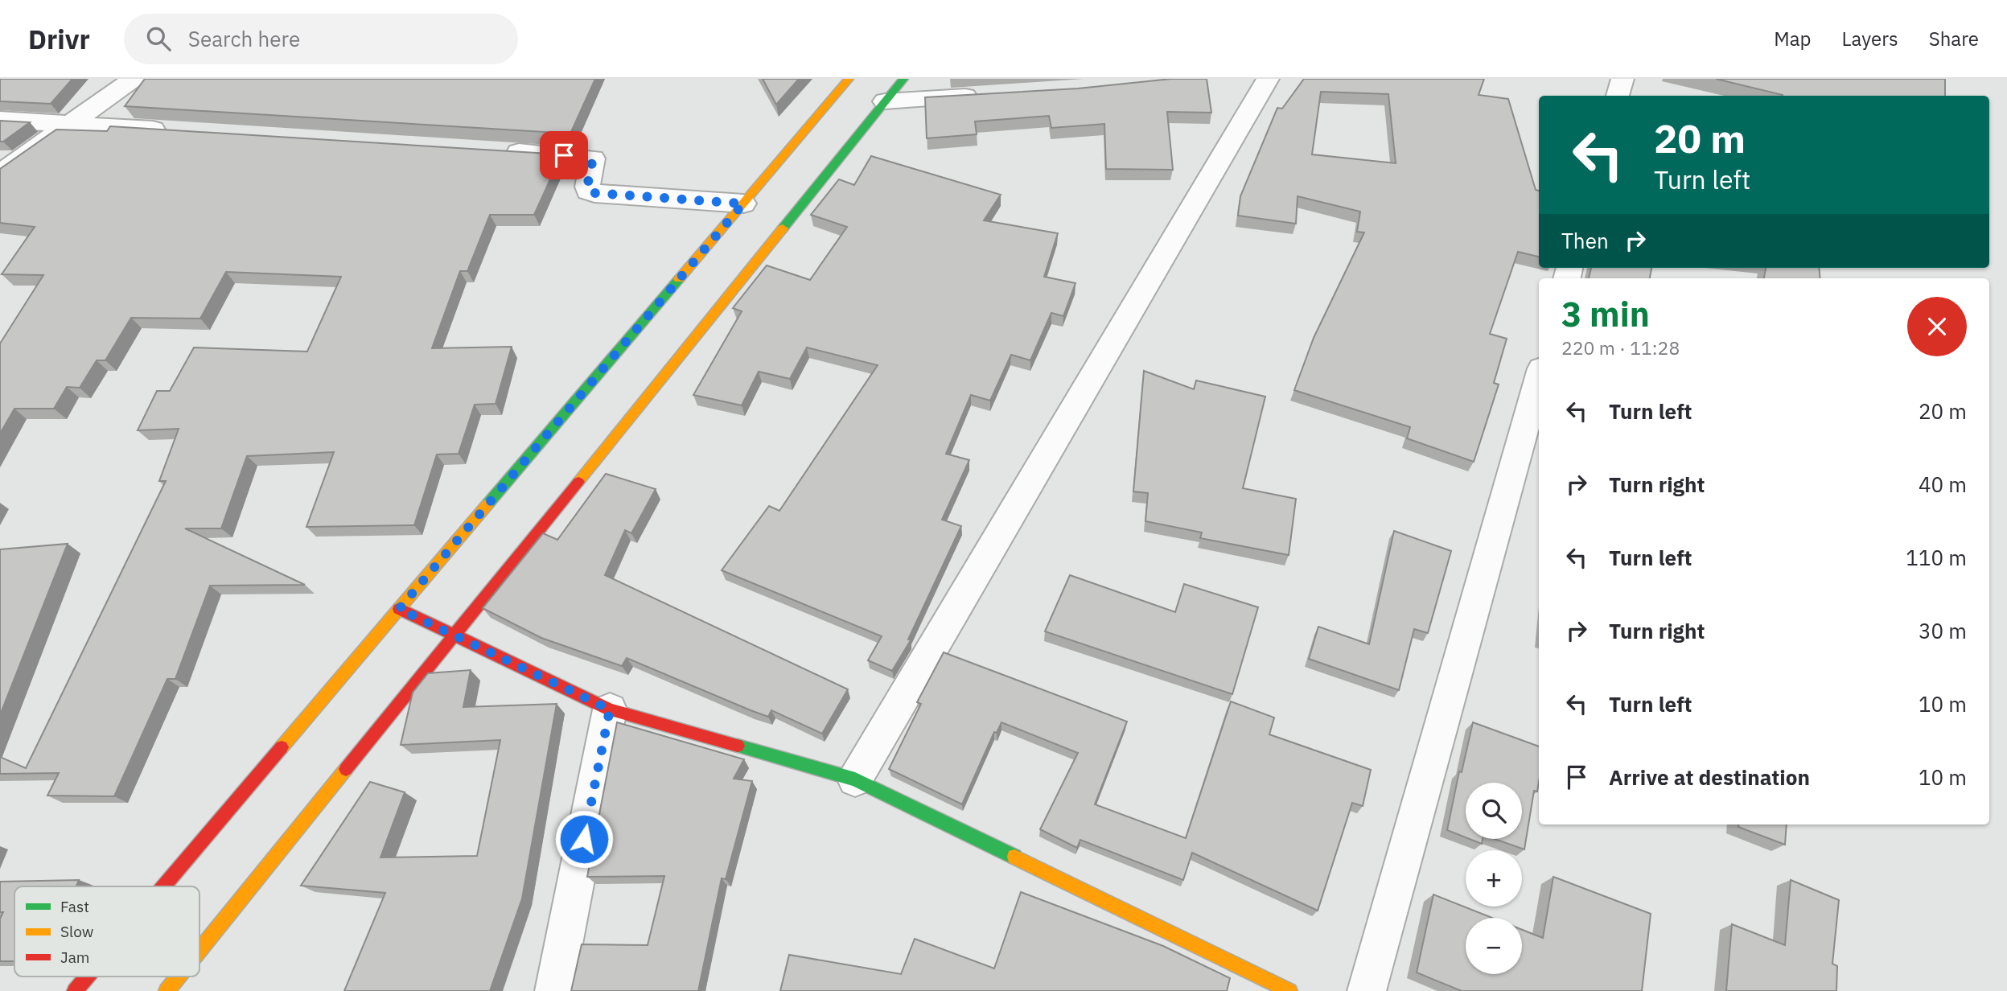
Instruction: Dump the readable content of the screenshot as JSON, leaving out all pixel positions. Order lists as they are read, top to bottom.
{
  "legend": ["Fast", "Slow", "Jam"],
  "page": {
    "header": "Drivr",
    "search": "Search here",
    "nav": ["Map", "Layers", "Share"],
    "turn": ["20 m", "Turn left"],
    "then": "Then",
    "heading": ["3 min", "220 m · 11:28"],
    "list": [
      {
        "name": "Turn left",
        "value": "20 m"
      },
      {
        "name": "Turn right",
        "value": "40 m"
      },
      {
        "name": "Turn left",
        "value": "110 m"
      },
      {
        "name": "Turn right",
        "value": "30 m"
      },
      {
        "name": "Turn left",
        "value": "10 m"
      },
      {
        "name": "Arrive at destination",
        "value": "10 m"
      }
    ],
    "map_buttons": ["+", "−"]
  }
}
